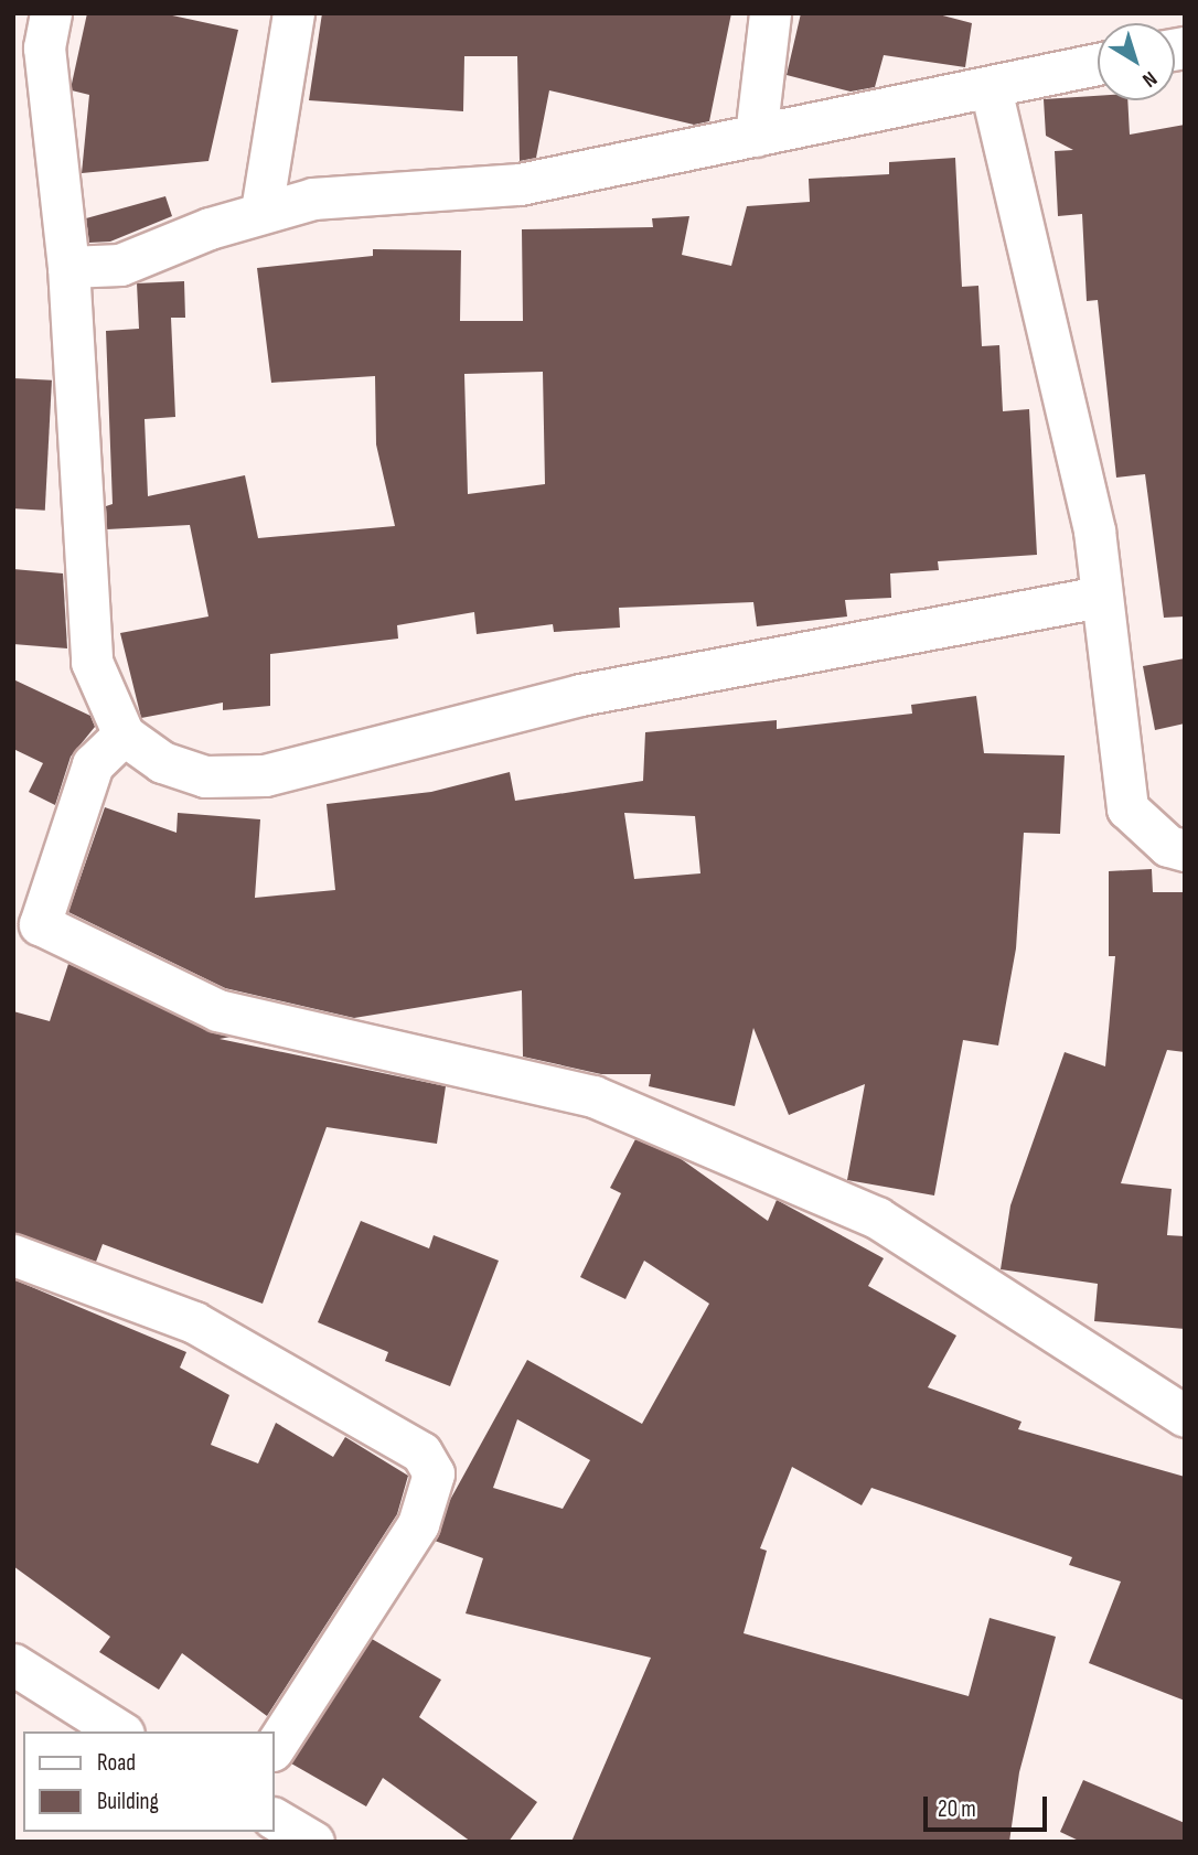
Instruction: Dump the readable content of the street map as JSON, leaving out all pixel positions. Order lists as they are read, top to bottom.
{
  "legend": ["Road", "Building"],
  "scale_bar": "20 m",
  "north": "bottom right"
}
